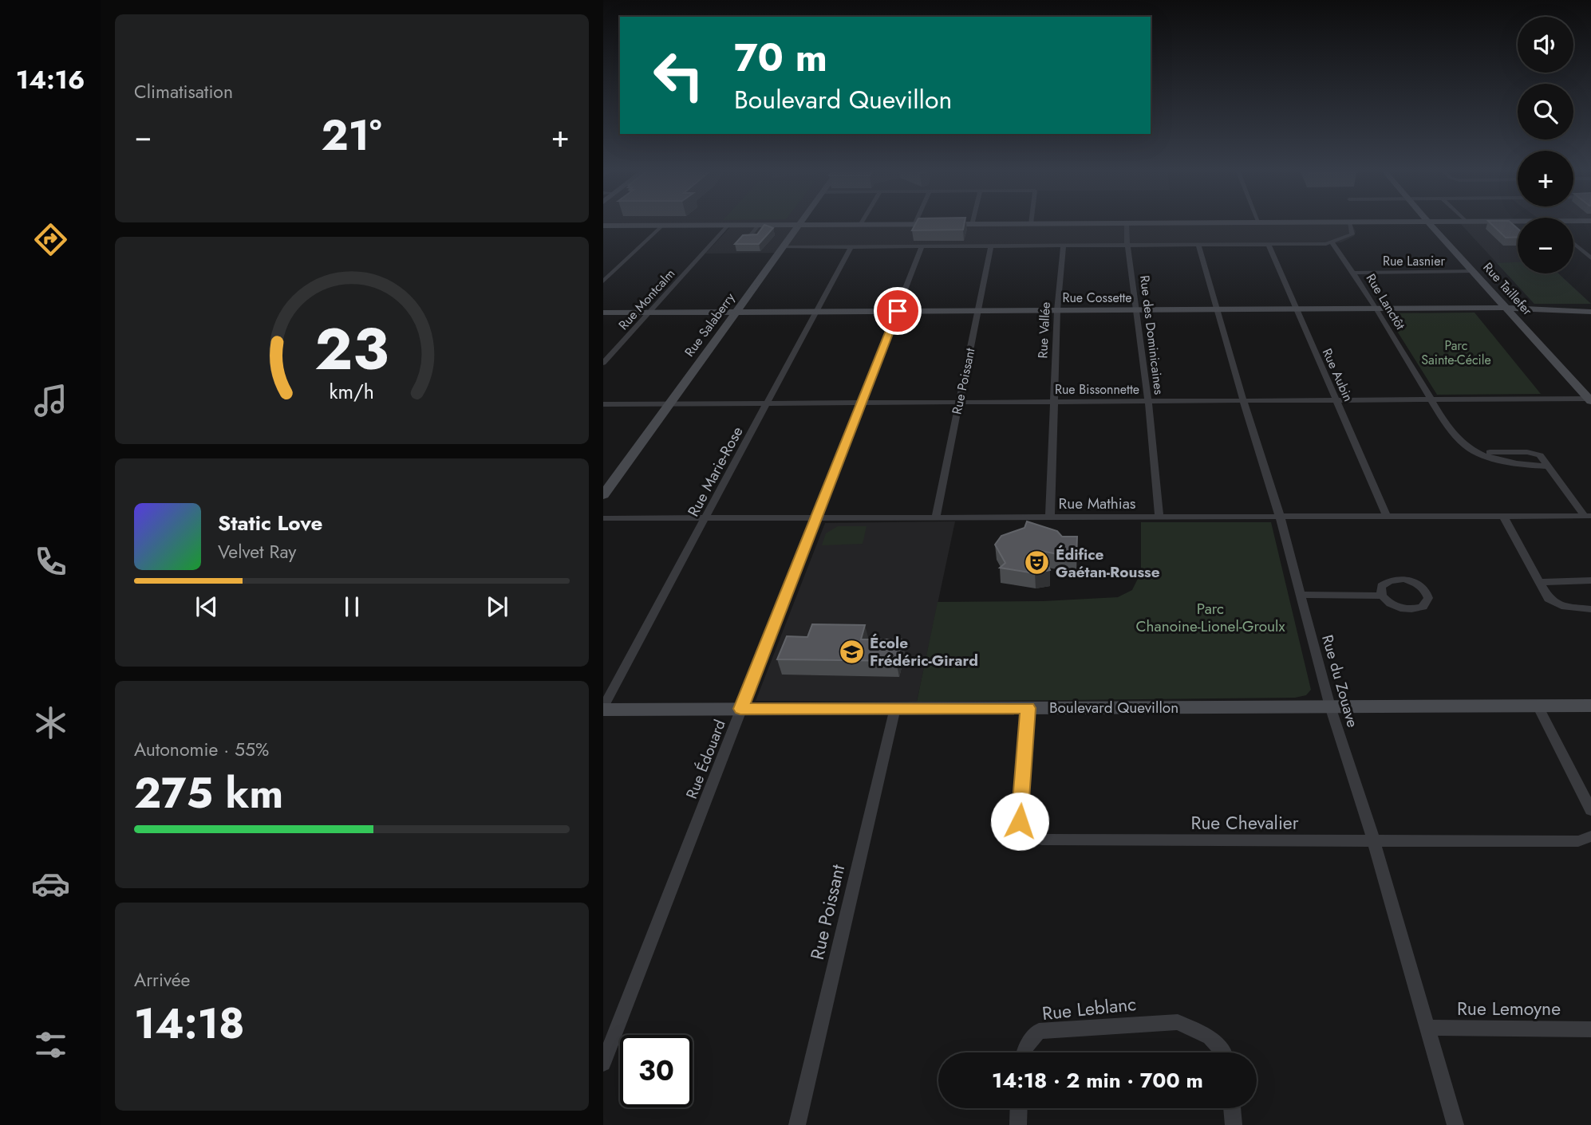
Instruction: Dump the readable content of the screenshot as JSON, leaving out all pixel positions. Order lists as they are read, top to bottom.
{
  "streets": {
    "street": [
      "Rue Lasnier",
      "Rue Taillefer",
      "Rue Cossette",
      "Rue Montcalm",
      "Rue Lanctôt",
      "Rue Salaberry",
      "Rue Vallée",
      "Rue des Dominicaines",
      "Rue Aubin",
      "Rue Poissant",
      "Rue Bissonnette",
      "Rue Marie-Rose",
      "Rue Mathias",
      "Rue du Zouave",
      "Boulevard Quevillon",
      "Rue Édouard",
      "Rue Chevalier",
      "Rue Leblanc",
      "Rue Lemoyne"
    ]
  },
  "crossings": [
    ["Rue Lasnier", "Rue Taillefer"],
    ["Rue Lasnier", "Rue Lanctôt"],
    ["Rue Taillefer", "Rue Cossette"],
    ["Rue Taillefer", "Rue Bissonnette"],
    ["Rue Cossette", "Rue Montcalm"],
    ["Rue Cossette", "Rue Lanctôt"],
    ["Rue Cossette", "Rue Salaberry"],
    ["Rue Cossette", "Rue Vallée"],
    ["Rue Cossette", "Rue des Dominicaines"],
    ["Rue Cossette", "Rue Aubin"],
    ["Rue Cossette", "Rue Poissant"],
    ["Rue Cossette", "Rue Marie-Rose"],
    ["Rue Cossette", "Rue du Zouave"],
    ["Rue Cossette", "Rue Édouard"],
    ["Rue Lanctôt", "Rue Bissonnette"],
    ["Rue Lanctôt", "Rue Mathias"],
    ["Rue Salaberry", "Rue Bissonnette"],
    ["Rue Vallée", "Rue Bissonnette"],
    ["Rue Vallée", "Rue Mathias"],
    ["Rue des Dominicaines", "Rue Bissonnette"],
    ["Rue des Dominicaines", "Rue Mathias"],
    ["Rue Aubin", "Rue Bissonnette"],
    ["Rue Aubin", "Rue Mathias"],
    ["Rue Poissant", "Rue Bissonnette"],
    ["Rue Poissant", "Rue Mathias"],
    ["Rue Poissant", "Boulevard Quevillon"],
    ["Rue Bissonnette", "Rue Marie-Rose"],
    ["Rue Bissonnette", "Rue du Zouave"],
    ["Rue Bissonnette", "Rue Édouard"],
    ["Rue Marie-Rose", "Rue Mathias"],
    ["Rue Marie-Rose", "Boulevard Quevillon"],
    ["Rue Mathias", "Rue du Zouave"],
    ["Rue Mathias", "Rue Édouard"],
    ["Rue du Zouave", "Boulevard Quevillon"],
    ["Rue du Zouave", "Rue Chevalier"],
    ["Rue du Zouave", "Rue Lemoyne"],
    ["Boulevard Quevillon", "Rue Édouard"],
    ["Boulevard Quevillon", "Rue Chevalier"]
  ],
  "parks": ["Parc Sainte-Cécile", "Parc Chanoine-Lionel-Groulx"],
  "places": {
    "theatre": ["Édifice Gaétan-Rousse"],
    "school or university": ["École Frédéric-Girard"]
  },
  "page": {
    "tabs": "14:16",
    "tile": [
      "Climatisation",
      ["Autonomie · 55%", "275 km"],
      ["Arrivée", "14:18"]
    ],
    "map_buttons": ["+", "−"],
    "turn": ["70 m", "Boulevard Quevillon"],
    "heat": ["−", "21°", "+"],
    "song": ["Static Love", "Velvet Ray"],
    "limit": "30",
    "trip": "14:18 · 2 min · 700 m",
    "gauge": ["23", "km/h"]
  }
}
